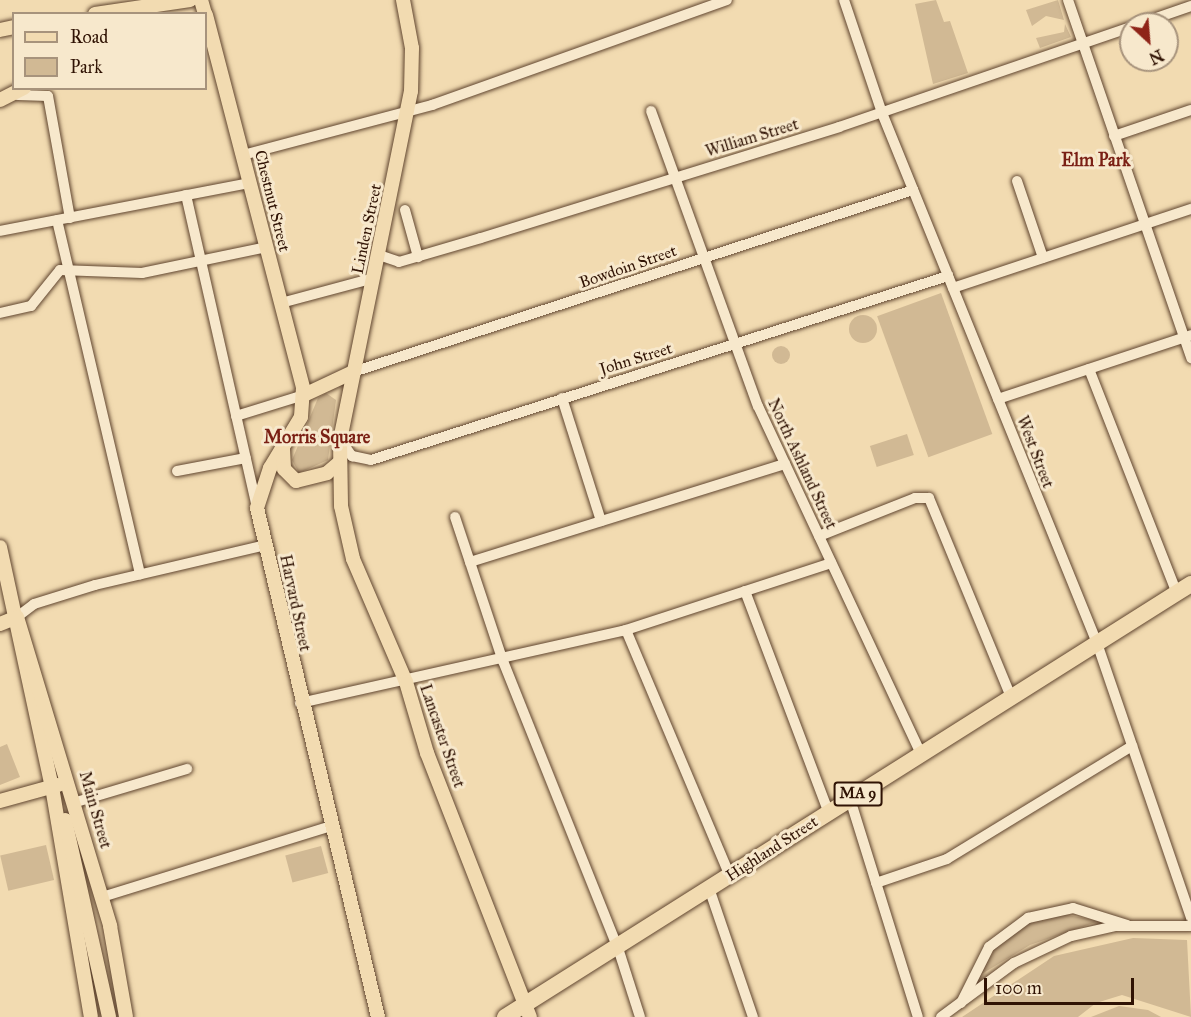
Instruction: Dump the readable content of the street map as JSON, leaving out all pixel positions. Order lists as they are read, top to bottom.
{
  "streets": {
    "highway": ["MA 9", "Highland Street"],
    "main road": [
      "Chestnut Street",
      "Linden Street",
      "Harvard Street",
      "Lancaster Street",
      "Main Street"
    ],
    "street": [
      "William Street",
      "Bowdoin Street",
      "John Street",
      "West Street",
      "North Ashland Street"
    ]
  },
  "crossings": [
    ["William Street", "Linden Street"],
    ["William Street", "West Street"],
    ["William Street", "North Ashland Street"],
    ["Linden Street", "Bowdoin Street"],
    ["Linden Street", "John Street"],
    ["Linden Street", "Lancaster Street"],
    ["Bowdoin Street", "West Street"],
    ["Bowdoin Street", "North Ashland Street"],
    ["John Street", "West Street"],
    ["John Street", "North Ashland Street"],
    ["West Street", "Highland Street"],
    ["North Ashland Street", "Highland Street"],
    ["Lancaster Street", "Highland Street"]
  ],
  "districts": ["Elm Park", "Morris Square"],
  "legend": ["Road", "Park"],
  "scale_bar": "100 m",
  "north": "bottom right"
}
